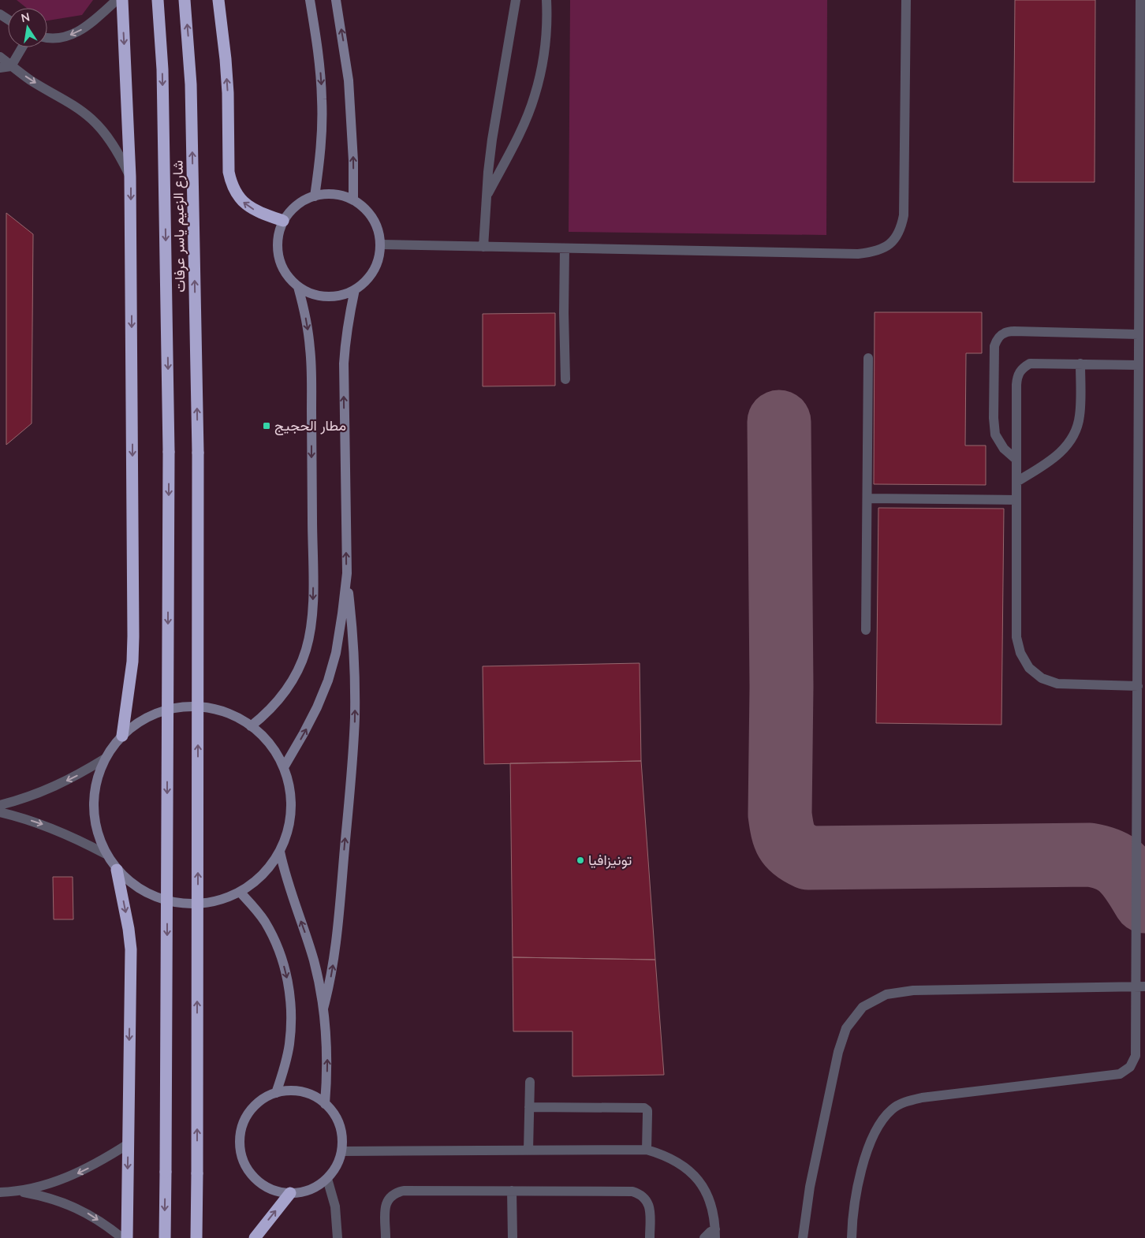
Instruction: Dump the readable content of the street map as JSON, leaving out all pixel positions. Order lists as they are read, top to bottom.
{
  "streets": {
    "highway": ["شارع الزعيم ياسر عرفات"]
  },
  "places": {
    "transit": ["مطار الحجيج"],
    "other": ["تونيزافيا"]
  },
  "north": "top"
}
